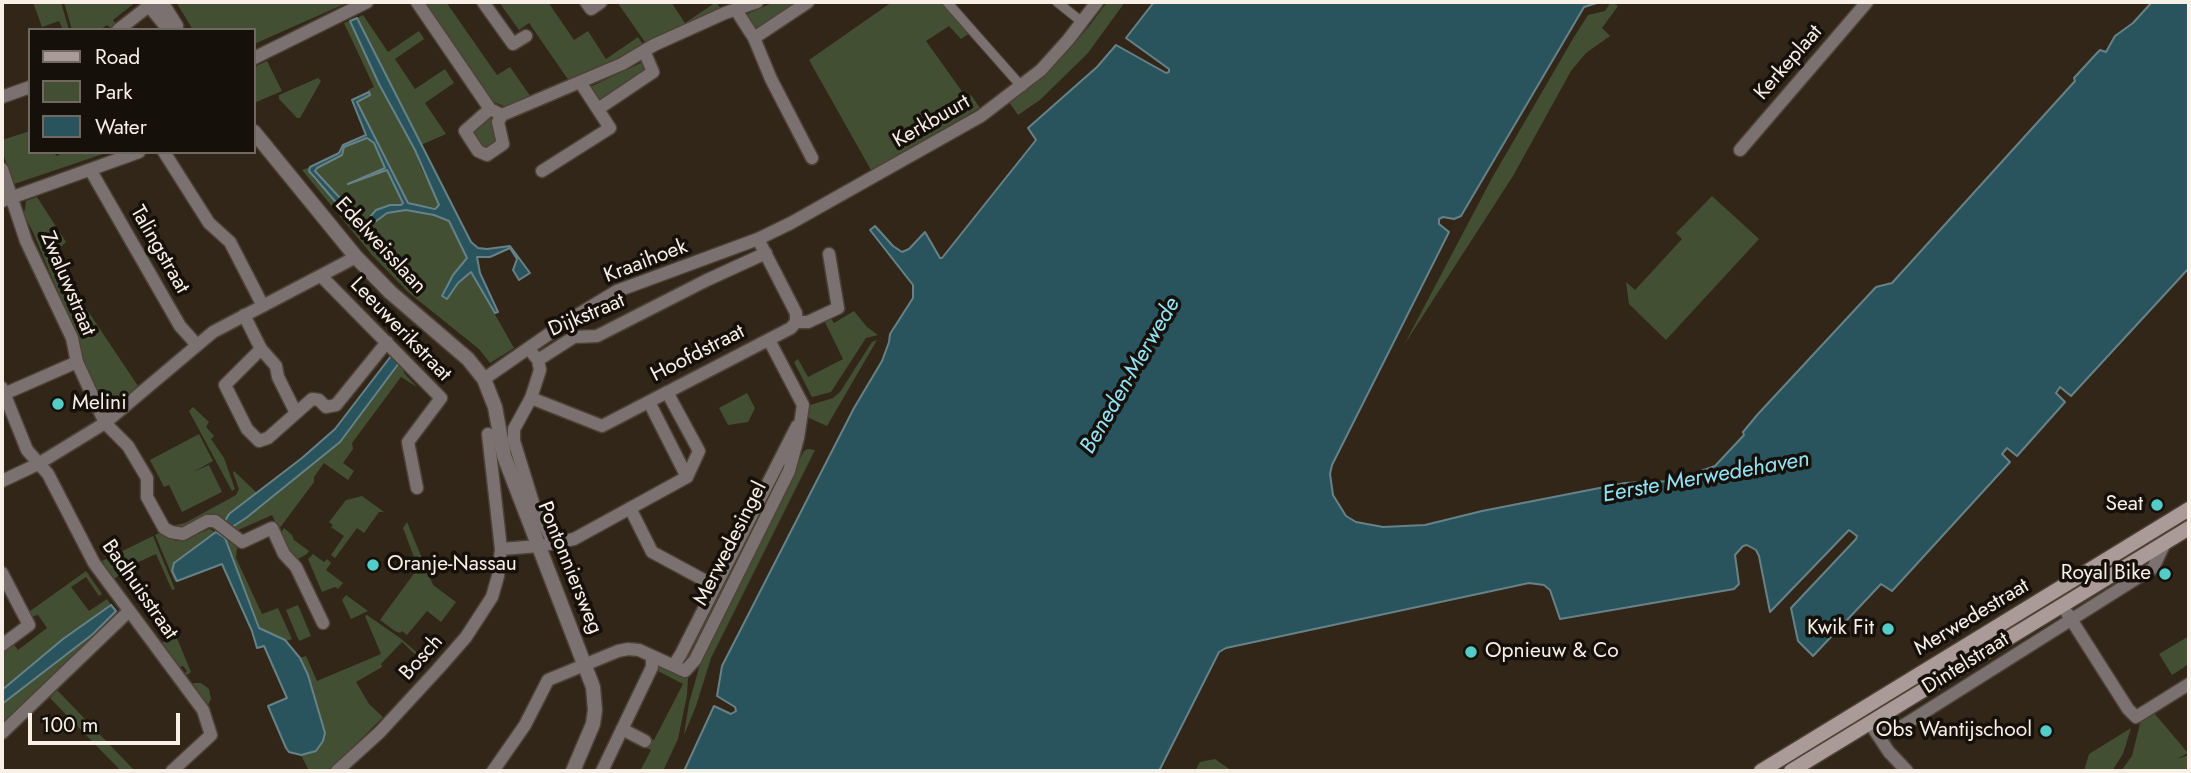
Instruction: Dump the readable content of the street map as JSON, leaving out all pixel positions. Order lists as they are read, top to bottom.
{
  "streets": {
    "main road": ["Merwedestraat"],
    "street": [
      "Kerkeplaat",
      "Kerkbuurt",
      "Edelweisslaan",
      "Talingstraat",
      "Kraaihoek",
      "Zwaluwstraat",
      "Dijkstraat",
      "Leeuwerikstraat",
      "Hoofdstraat",
      "Merwedesingel",
      "Pontonniersweg",
      "Badhuisstraat",
      "Bosch"
    ]
  },
  "crossings": [
    ["Kerkbuurt", "Kraaihoek"],
    ["Edelweisslaan", "Kraaihoek"],
    ["Edelweisslaan", "Pontonniersweg"],
    ["Kraaihoek", "Dijkstraat"],
    ["Kraaihoek", "Pontonniersweg"],
    ["Dijkstraat", "Hoofdstraat"]
  ],
  "water": ["Beneden-Merwede", "Eerste Merwedehaven"],
  "places": [
    "Melini",
    "Seat",
    "Oranje-Nassau",
    "Royal Bike",
    "Kwik Fit",
    "Opnieuw & Co",
    "Obs Wantijschool"
  ],
  "legend": ["Road", "Park", "Water"],
  "scale_bar": "100 m"
}
